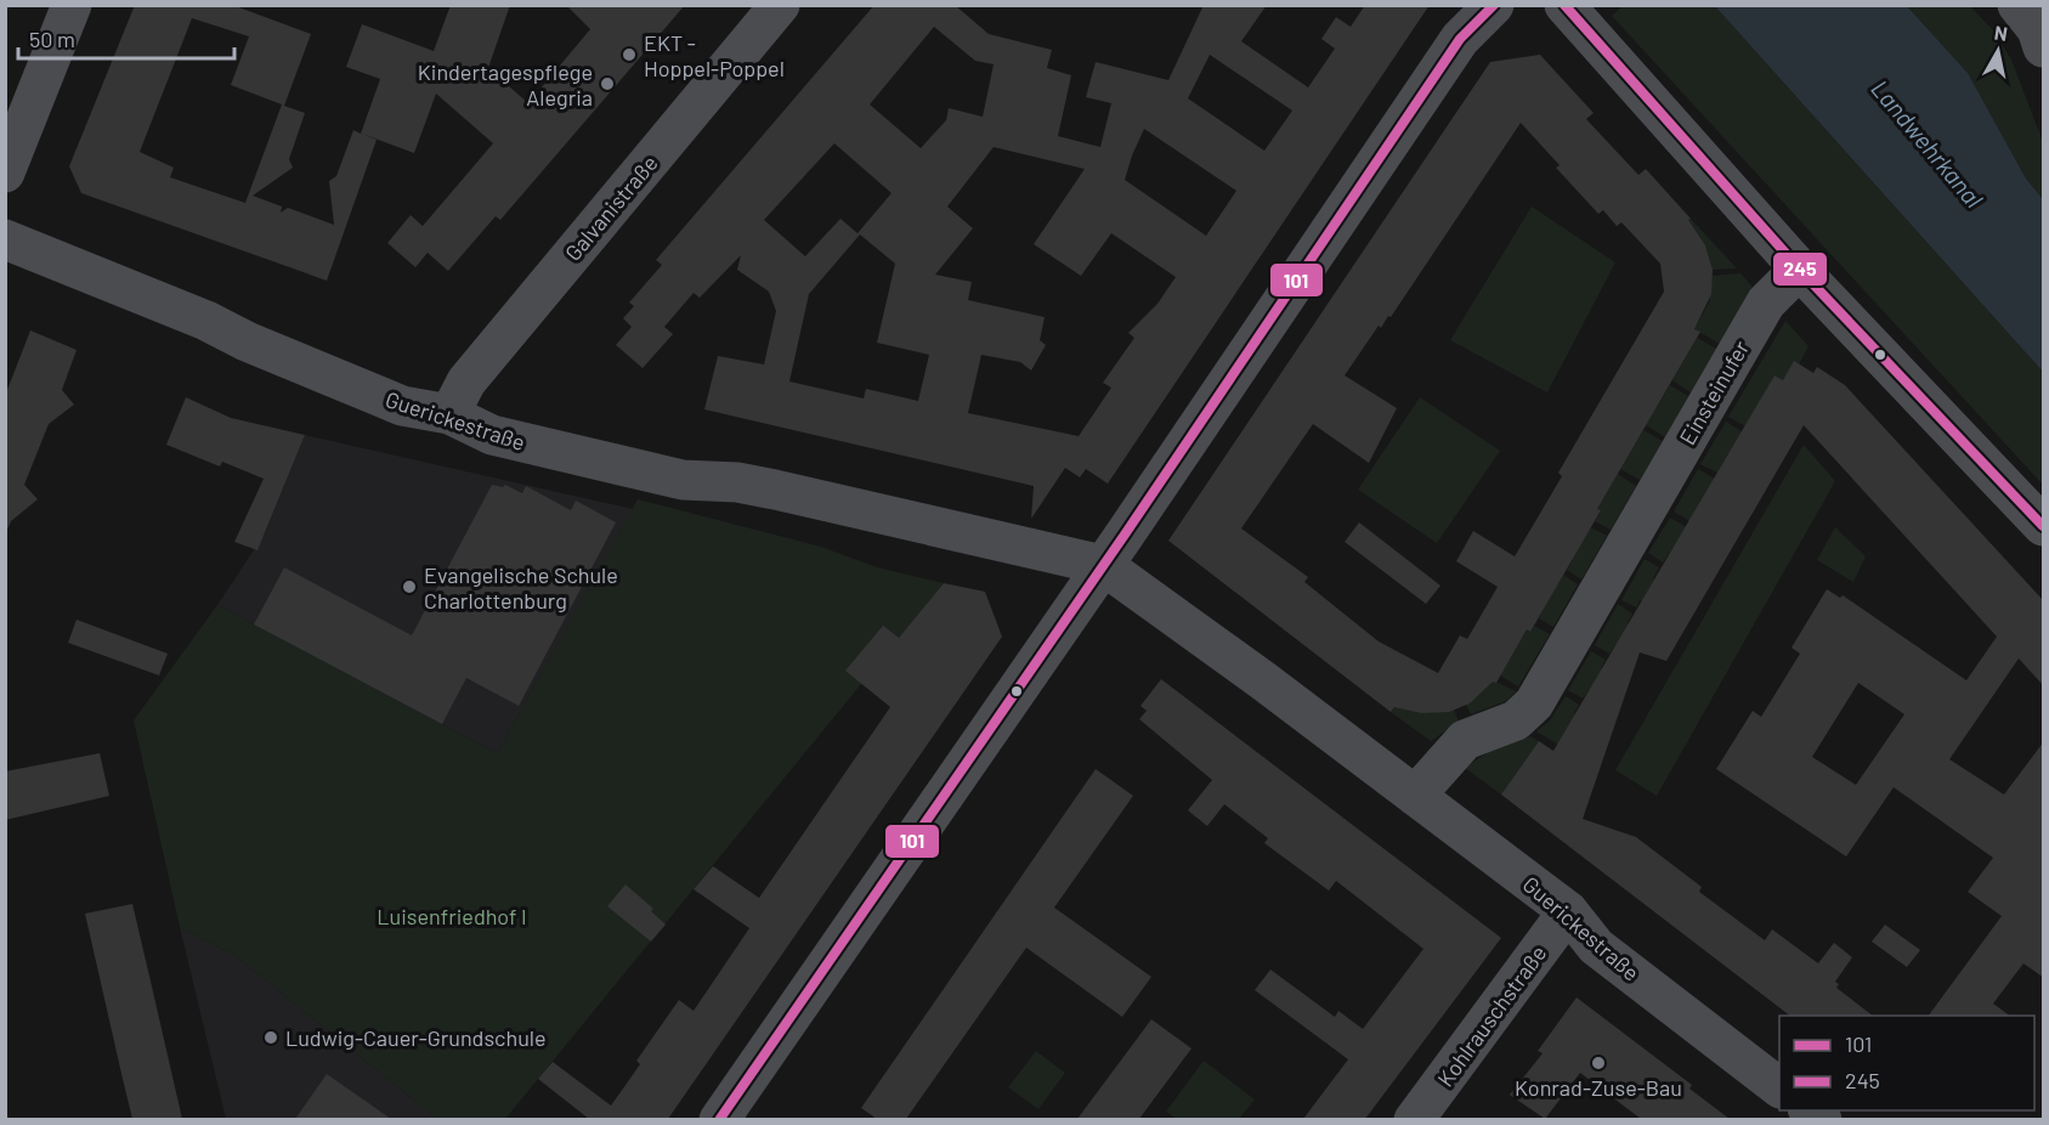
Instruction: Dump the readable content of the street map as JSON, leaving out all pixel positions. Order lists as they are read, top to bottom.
{
  "streets": {
    "street": [
      "Galvanistraße",
      "Einsteinufer",
      "Guerickestraße",
      "Kohlrauschstraße"
    ]
  },
  "crossings": [
    ["Galvanistraße", "Guerickestraße"],
    ["Einsteinufer", "Guerickestraße"],
    ["Guerickestraße", "Kohlrauschstraße"]
  ],
  "water": ["Landwehrkanal"],
  "parks": ["Luisenfriedhof I"],
  "places": [
    "EKT - Hoppel-Poppel",
    "Kindertagespflege Alegria",
    "Evangelische Schule Charlottenburg",
    "Ludwig-Cauer-Grundschule",
    "Konrad-Zuse-Bau"
  ],
  "lines": ["transit line 101", "transit line 245"],
  "legend": ["101", "245"],
  "scale_bar": "50 m",
  "north": "top"
}
